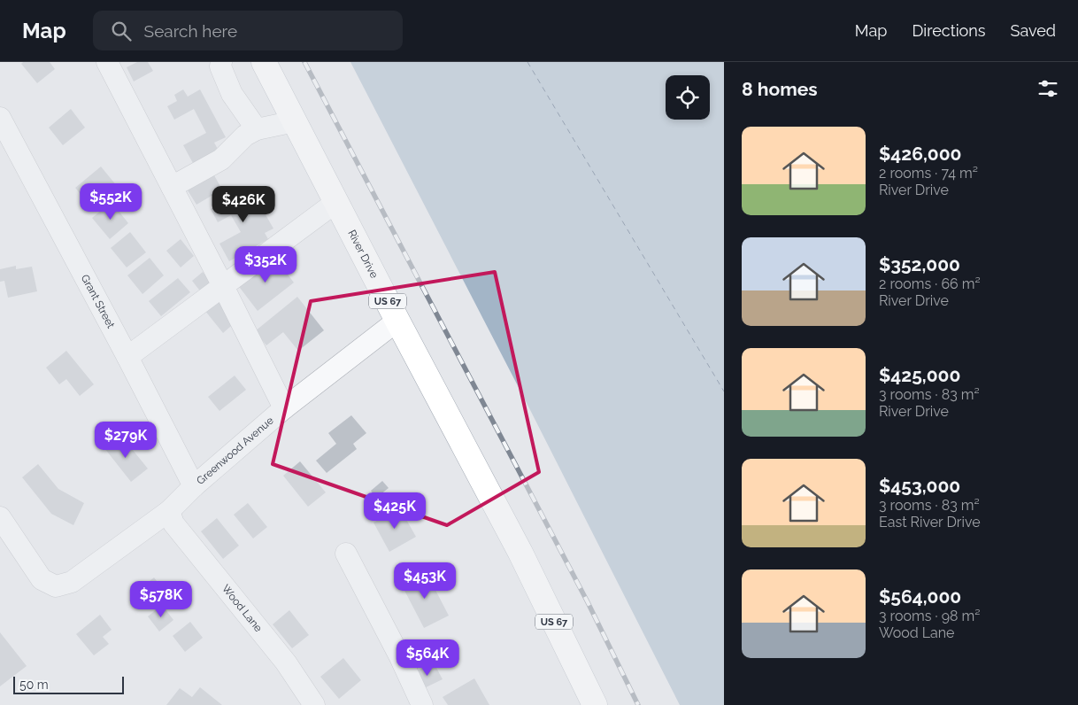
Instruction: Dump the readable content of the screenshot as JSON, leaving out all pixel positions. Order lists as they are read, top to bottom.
{
  "streets": {
    "main road": ["River Drive", "US 67"],
    "street": ["Grant Street", "Greenwood Avenue", "Wood Lane"]
  },
  "crossings": [
    ["River Drive", "Greenwood Avenue"],
    ["Grant Street", "Greenwood Avenue"],
    ["Greenwood Avenue", "Wood Lane"]
  ],
  "scale_bar": "50 m",
  "page": {
    "header": "Map",
    "search": "Search here",
    "nav": ["Map", "Directions", "Saved"],
    "heading": "8 homes",
    "list": [
      {
        "name": "$426,000",
        "note": "2 rooms · 74 m² · River Drive"
      },
      {
        "name": "$352,000",
        "note": "2 rooms · 66 m² · River Drive"
      },
      {
        "name": "$425,000",
        "note": "3 rooms · 83 m² · River Drive"
      },
      {
        "name": "$453,000",
        "note": "3 rooms · 83 m² · East River Drive"
      },
      {
        "name": "$564,000",
        "note": "3 rooms · 98 m² · Wood Lane"
      }
    ],
    "price": [
      "$552K",
      "$426K",
      "$352K",
      "$279K",
      "$425K",
      "$453K",
      "$578K",
      "$564K"
    ],
    "scale": "50 m"
  }
}
